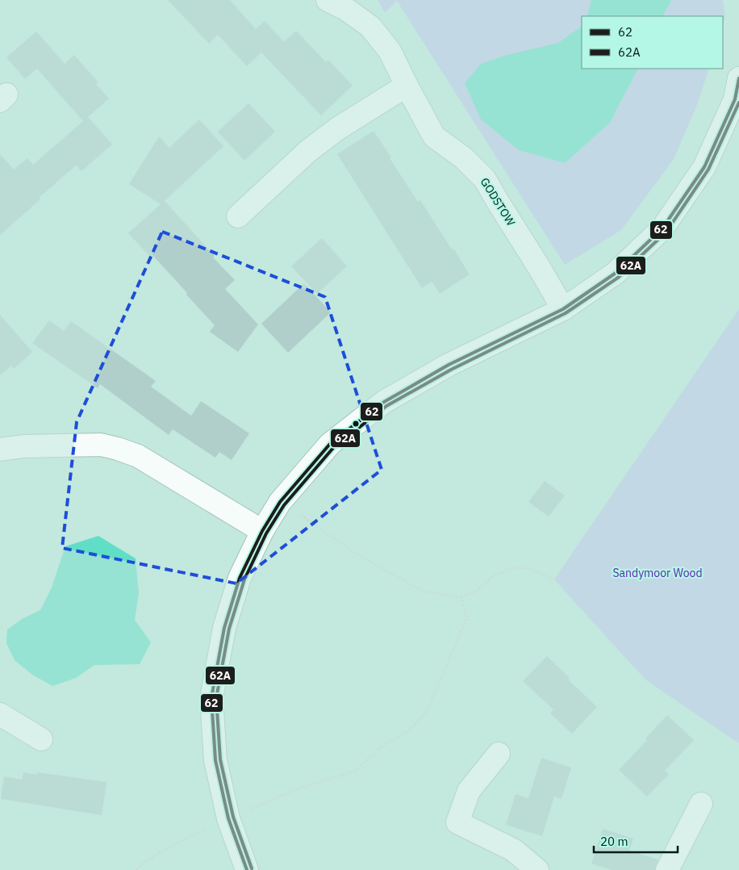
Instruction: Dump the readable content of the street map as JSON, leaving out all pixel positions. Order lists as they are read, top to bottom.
{
  "streets": {
    "street": ["GODSTOW"]
  },
  "parks": ["Sandymoor Wood"],
  "lines": ["transit line 62", "transit line 62A"],
  "legend": ["62", "62A"],
  "scale_bar": "20 m"
}
